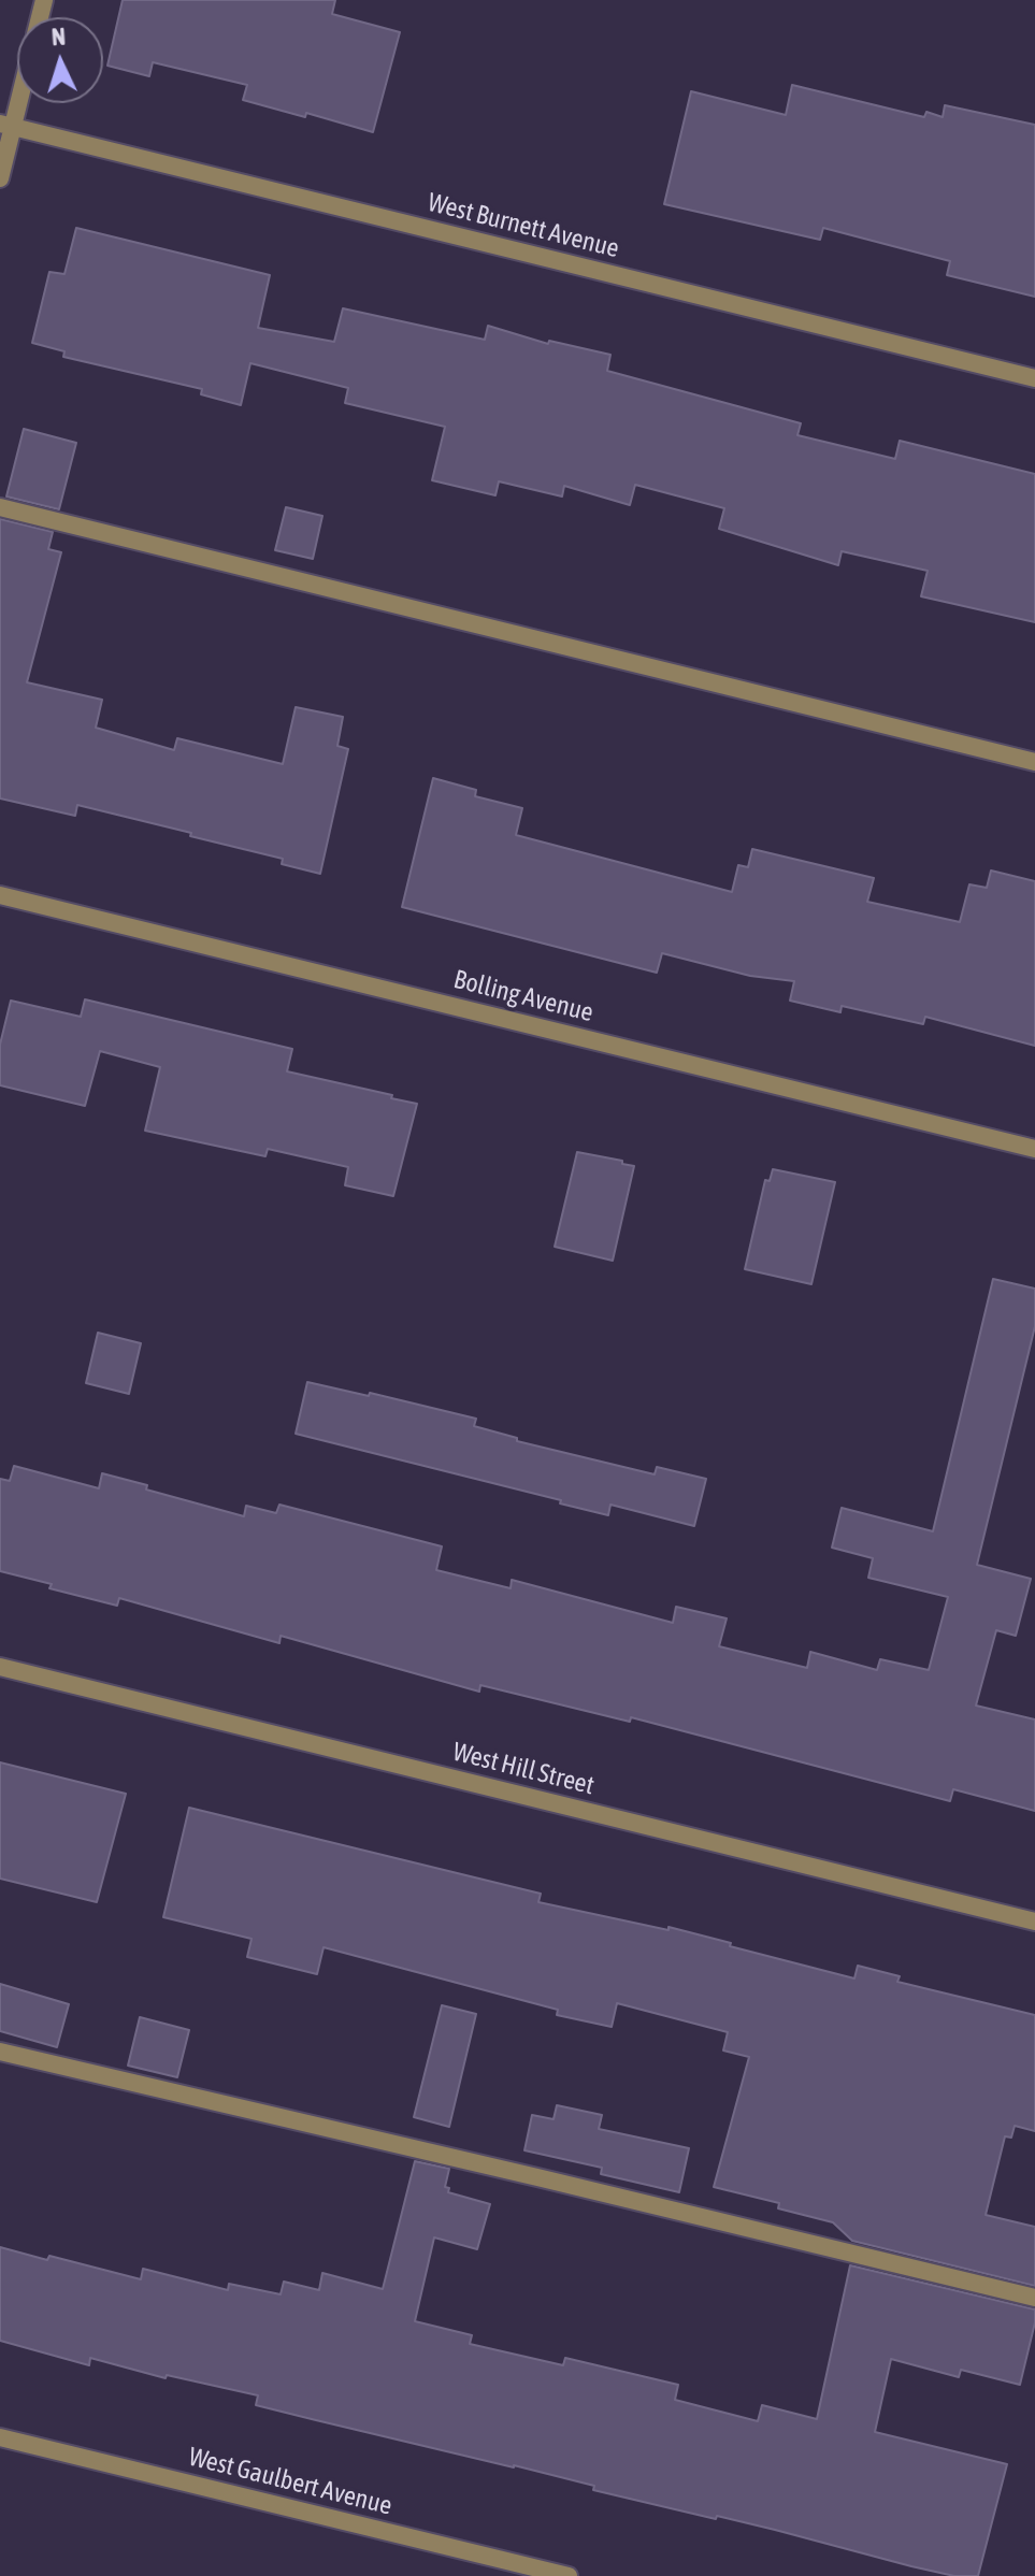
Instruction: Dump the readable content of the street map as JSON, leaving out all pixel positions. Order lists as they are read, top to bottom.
{
  "streets": {
    "street": [
      "West Burnett Avenue",
      "Bolling Avenue",
      "West Hill Street",
      "West Gaulbert Avenue"
    ]
  },
  "north": "top"
}
